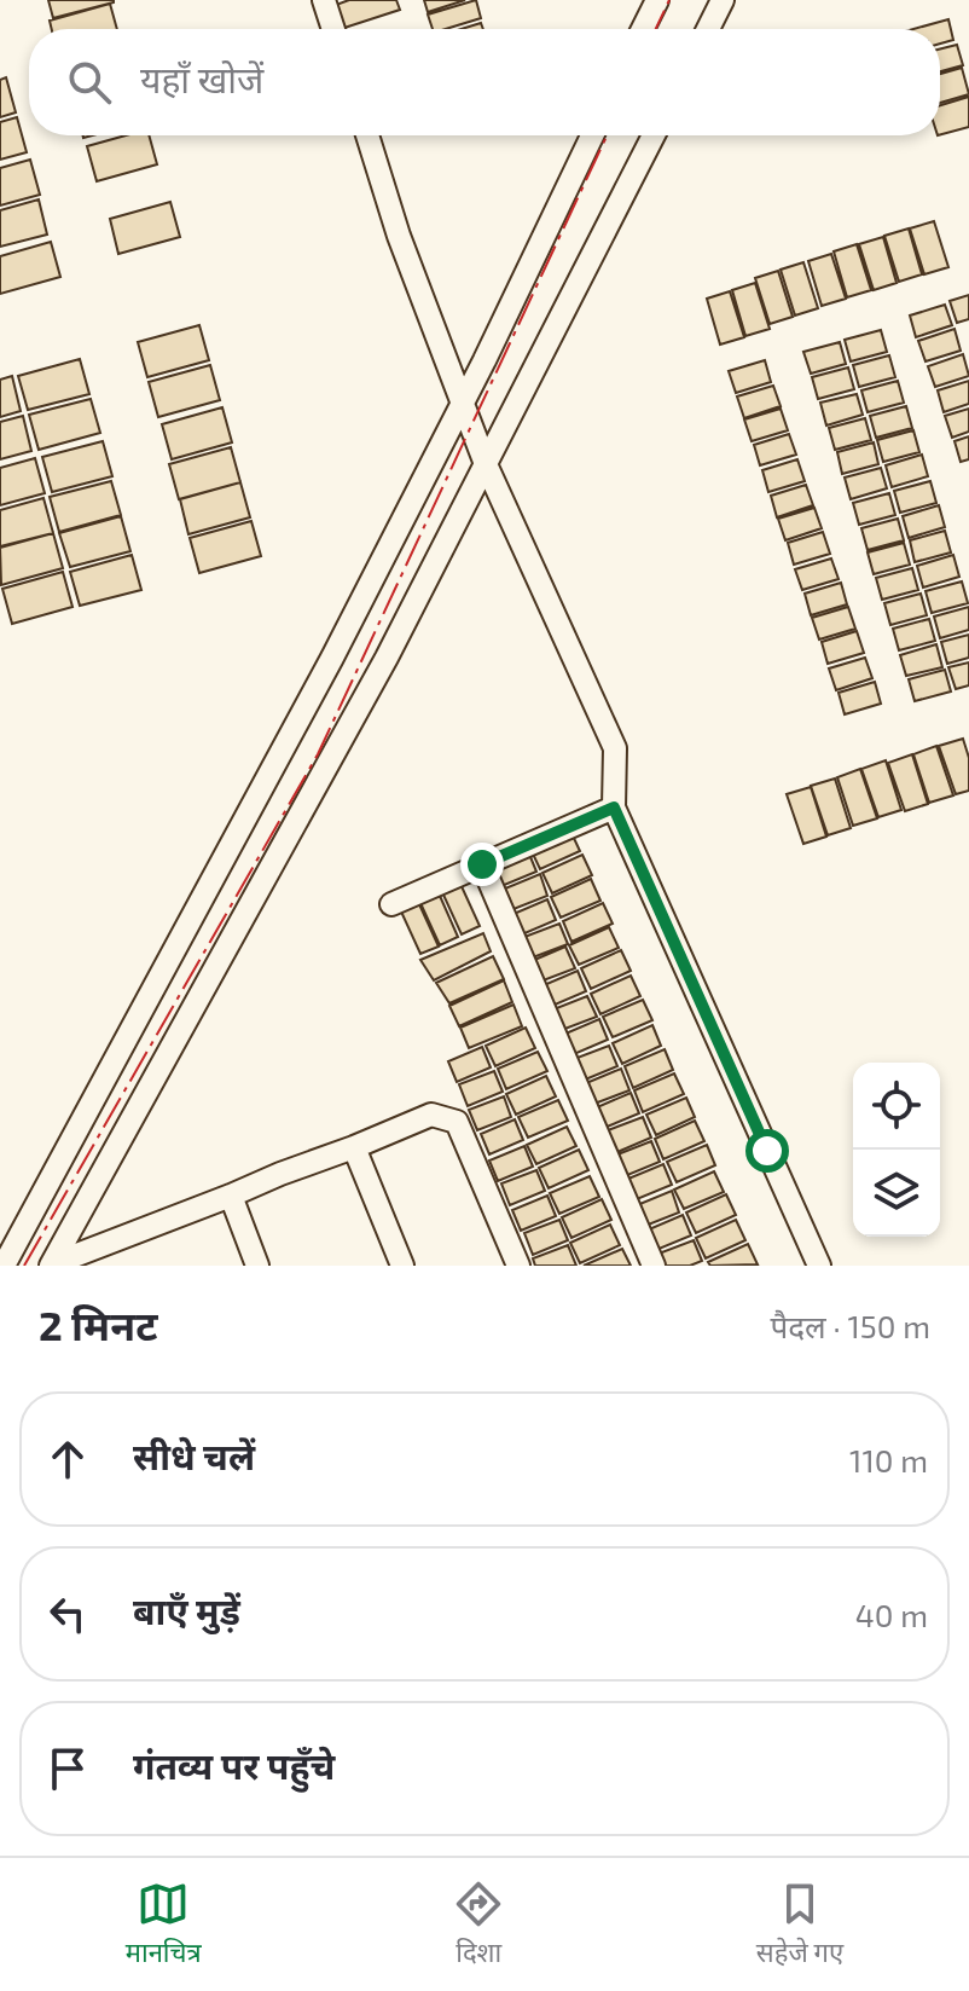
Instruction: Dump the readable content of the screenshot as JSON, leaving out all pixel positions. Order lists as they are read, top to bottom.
{
  "page": {
    "search": "यहाँ खोजें",
    "heading": ["2 मिनट", "पैदल · 150 m"],
    "list": [
      ["सीधे चलें", "110 m"],
      ["बाएँ मुड़ें", "40 m"],
      "गंतव्य पर पहुँचे"
    ],
    "nav": ["मानचित्र", "दिशा", "सहेजे गए"]
  }
}
